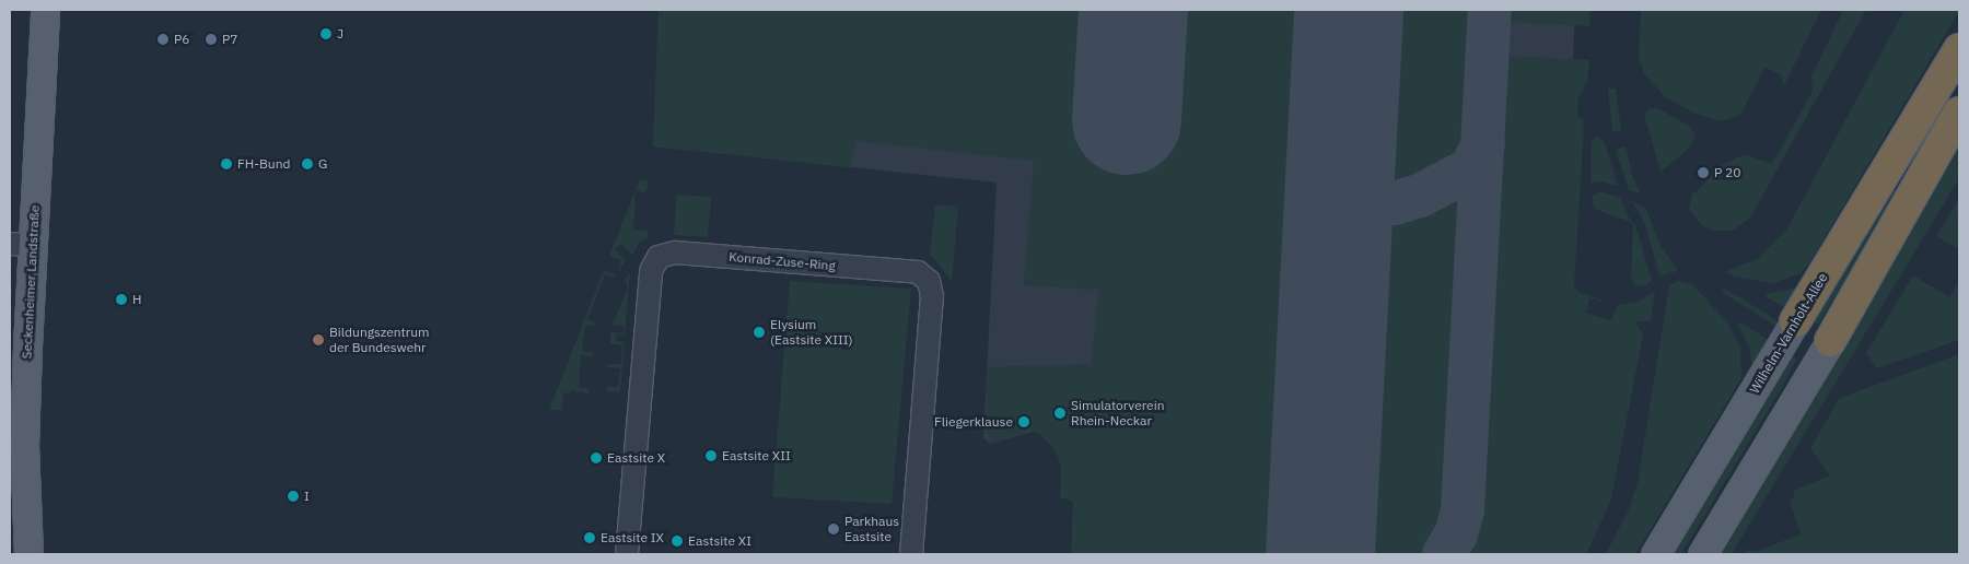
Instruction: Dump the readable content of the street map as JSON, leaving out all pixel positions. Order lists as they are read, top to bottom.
{
  "streets": {
    "highway": ["Wilhelm-Varnholt-Allee"],
    "main road": ["Seckenheimer Landstraße"],
    "street": ["Konrad-Zuse-Ring"]
  },
  "places": [
    "J",
    "P6",
    "P7",
    "FH-Bund",
    "G",
    "P 20",
    "H",
    "Elysium (Eastsite XIII)",
    "Bildungszentrum der Bundeswehr",
    "Simulatorverein Rhein-Neckar",
    "Fliegerklause",
    "Eastsite XII",
    "Eastsite X",
    "I",
    "Parkhaus Eastsite",
    "Eastsite IX",
    "Eastsite XI"
  ]
}
